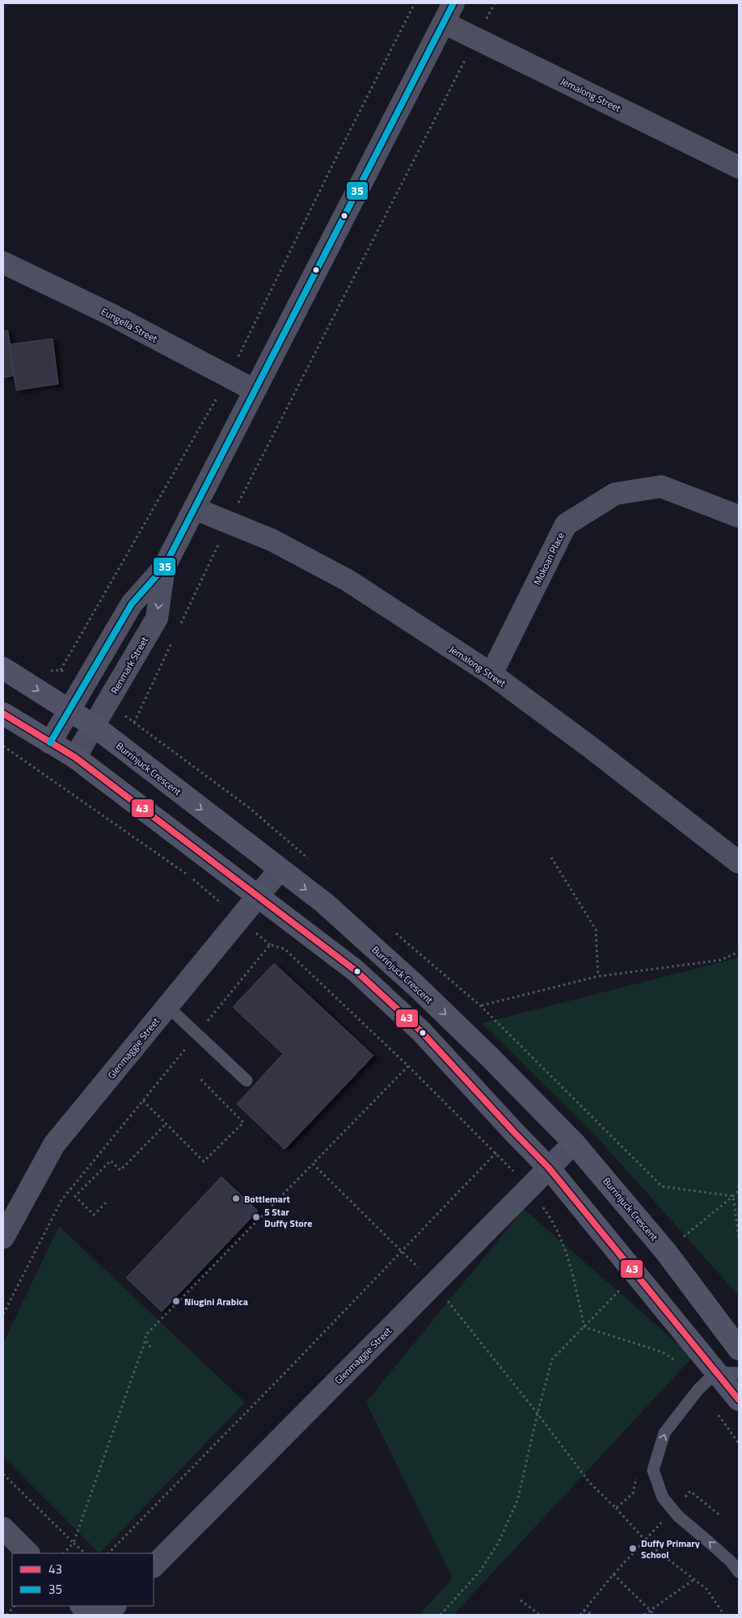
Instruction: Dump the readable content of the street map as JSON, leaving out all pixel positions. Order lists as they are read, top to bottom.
{
  "streets": {
    "street": [
      "Jemalong Street",
      "Eungella Street",
      "Mokoan Place",
      "Renmark Street",
      "Burrinjuck Crescent",
      "Glenmaggie Street"
    ]
  },
  "crossings": [
    ["Jemalong Street", "Mokoan Place"],
    ["Jemalong Street", "Renmark Street"],
    ["Eungella Street", "Renmark Street"],
    ["Renmark Street", "Burrinjuck Crescent"],
    ["Burrinjuck Crescent", "Glenmaggie Street"]
  ],
  "places": [
    "Bottlemart",
    "5 Star Duffy Store",
    "Niugini Arabica",
    "Duffy Primary School"
  ],
  "lines": ["transit line 35", "transit line 43"],
  "legend": ["43", "35"]
}
